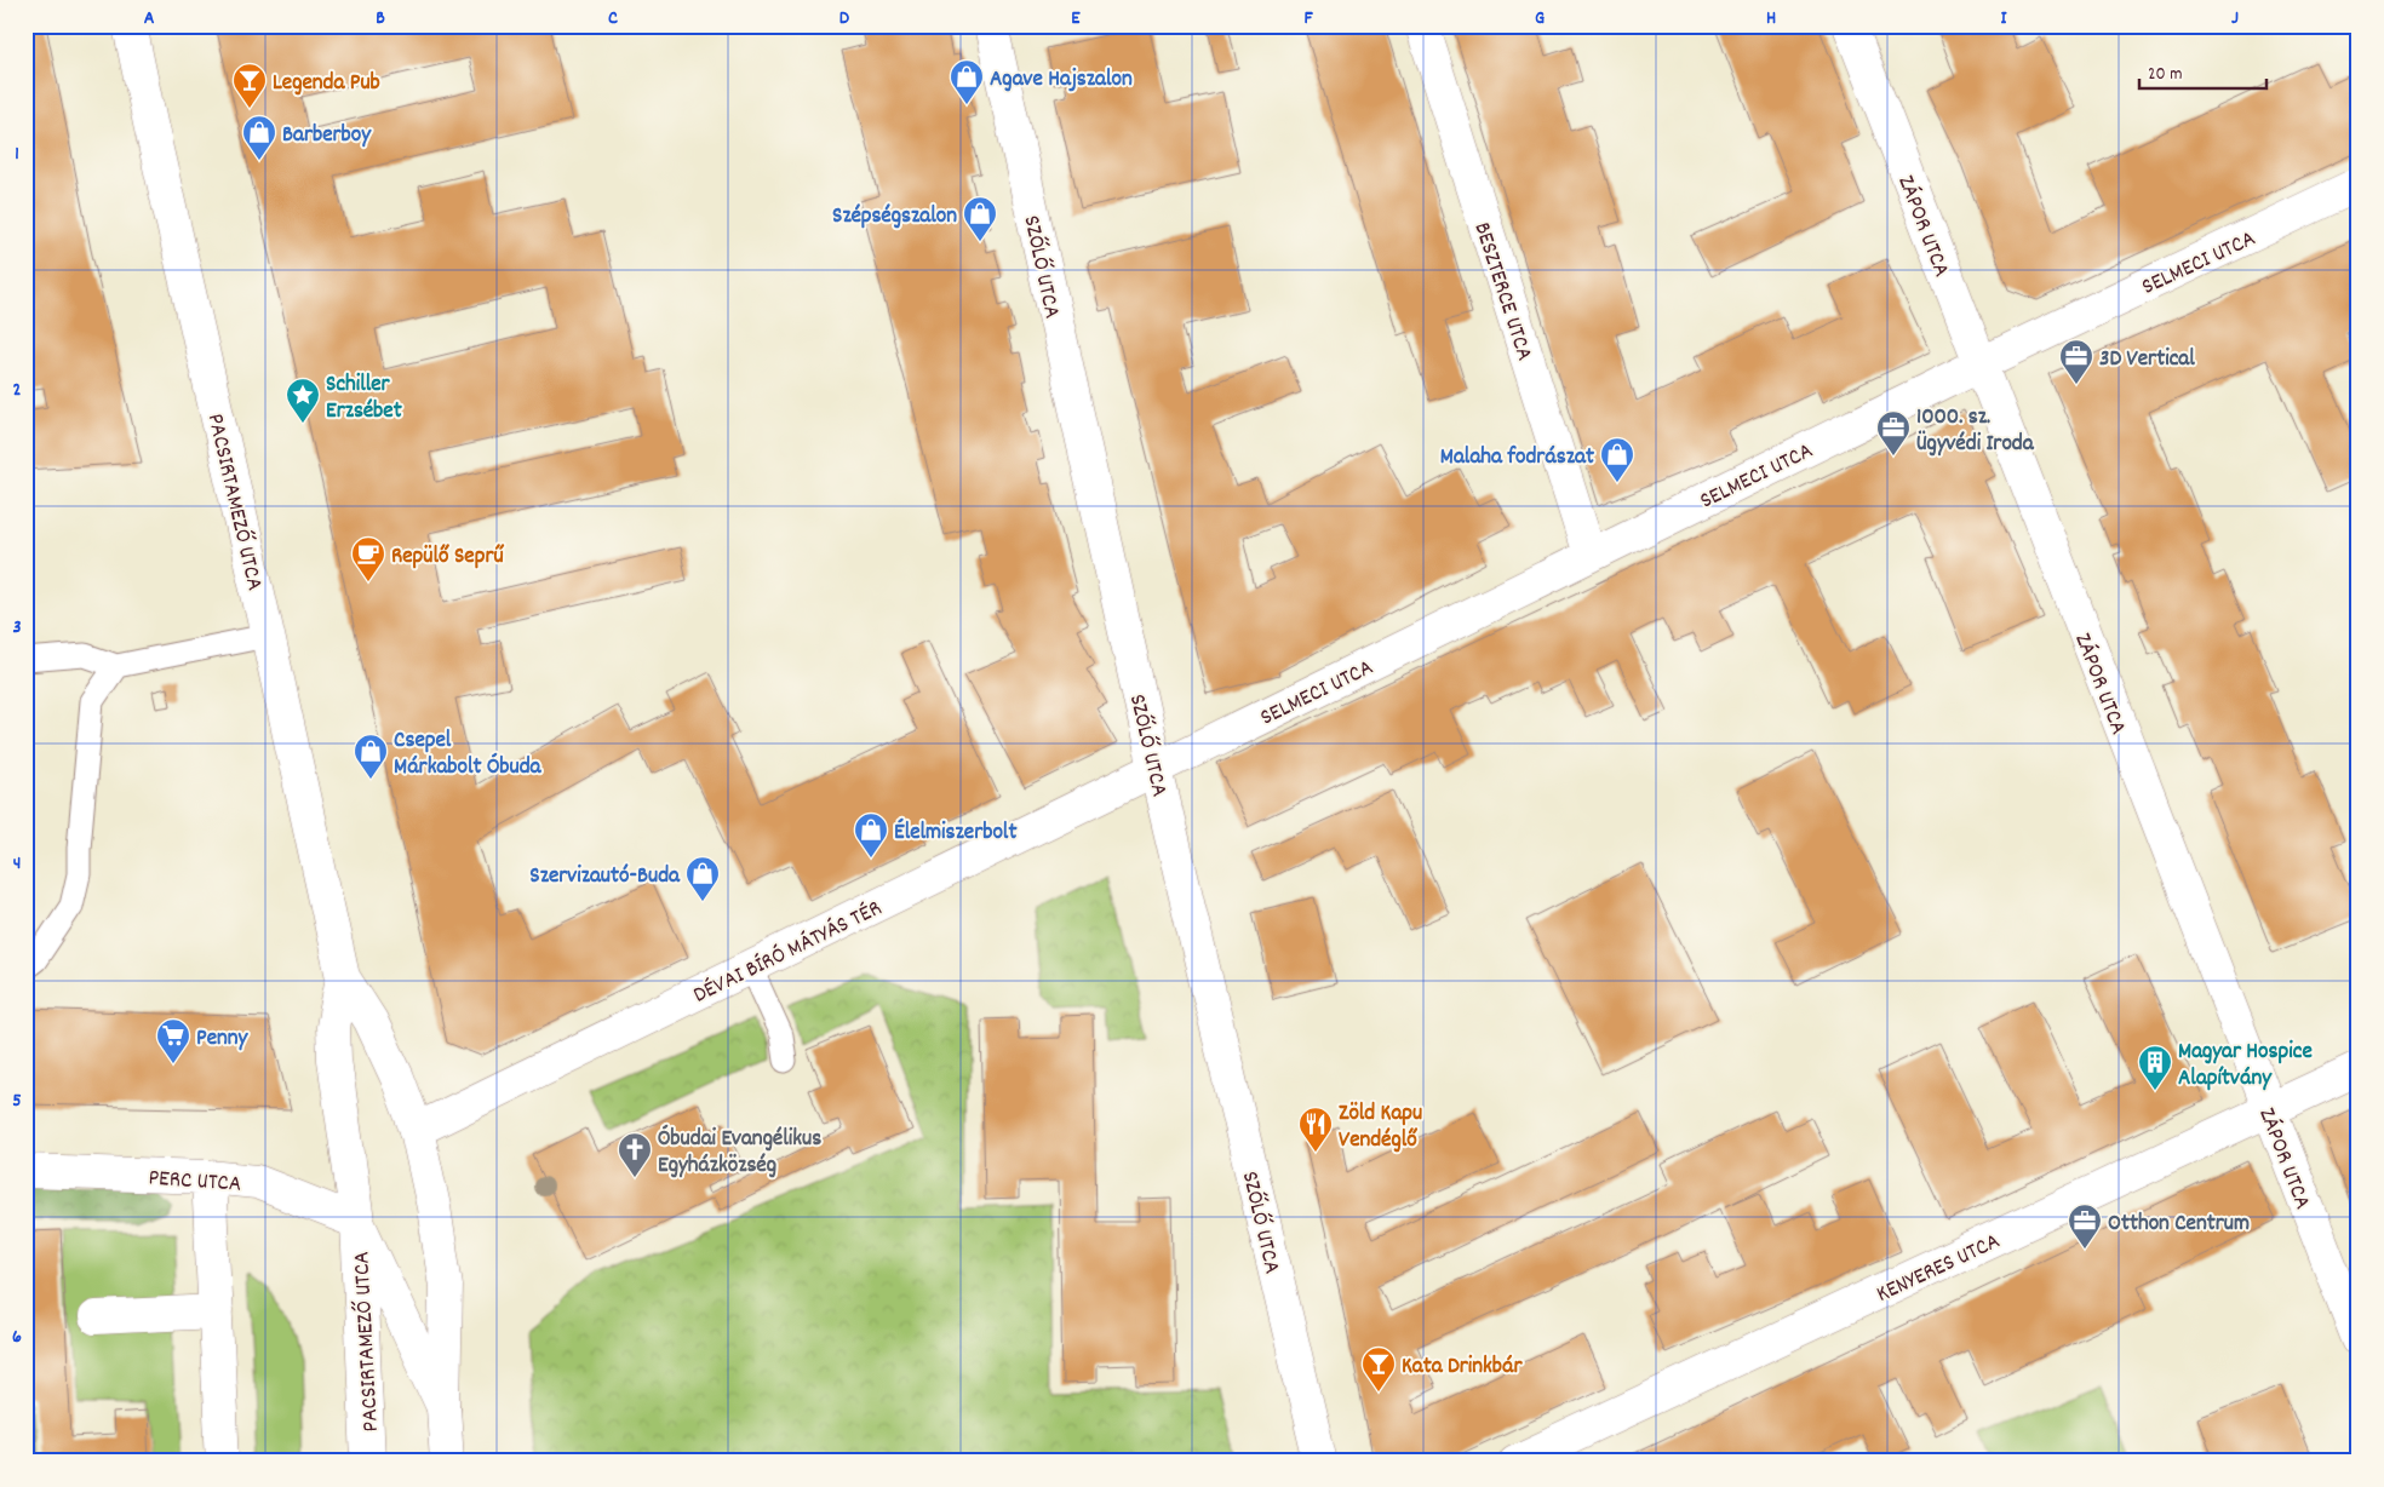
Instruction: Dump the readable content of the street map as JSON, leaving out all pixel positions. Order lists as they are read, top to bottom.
{
  "streets": {
    "street": [
      "ZÁPOR UTCA",
      "SELMECI UTCA",
      "SZŐLŐ UTCA",
      "BESZTERCE UTCA",
      "PACSIRTAMEZŐ UTCA",
      "DÉVAI BÍRÓ MÁTYÁS TÉR",
      "PERC UTCA",
      "KENYERES UTCA"
    ]
  },
  "crossings": [
    ["ZÁPOR UTCA", "SELMECI UTCA"],
    ["ZÁPOR UTCA", "KENYERES UTCA"],
    ["SELMECI UTCA", "SZŐLŐ UTCA"],
    ["SELMECI UTCA", "BESZTERCE UTCA"],
    ["SELMECI UTCA", "DÉVAI BÍRÓ MÁTYÁS TÉR"],
    ["SZŐLŐ UTCA", "DÉVAI BÍRÓ MÁTYÁS TÉR"],
    ["PACSIRTAMEZŐ UTCA", "DÉVAI BÍRÓ MÁTYÁS TÉR"],
    ["PACSIRTAMEZŐ UTCA", "PERC UTCA"]
  ],
  "places": {
    "shop": [
      "Agave Hajszalon",
      "Barberboy",
      "Szépségszalon",
      "Malaha fodrászat",
      "Csepel Márkabolt Óbuda",
      "Élelmiszerbolt",
      "Szervizautó-Buda"
    ],
    "bar": ["Legenda Pub", "Kata Drinkbár"],
    "office": ["3D Vertical", "1000. sz. Ügyvédi Iroda", "Otthon Centrum"],
    "place": ["Schiller Erzsébet"],
    "cafe": ["Repülő Seprű"],
    "supermarket": ["Penny"],
    "building": ["Magyar Hospice Alapítvány"],
    "restaurant": ["Zöld Kapu Vendéglő"],
    "church": ["Óbudai Evangélikus Egyházközség"]
  },
  "scale_bar": "20 m",
  "grid": {
    "columns": [
      "A",
      "B",
      "C",
      "D",
      "E",
      "F",
      "G",
      "H",
      "I",
      "J"
    ],
    "rows": [
      "1",
      "2",
      "3",
      "4",
      "5",
      "6"
    ]
  }
}
